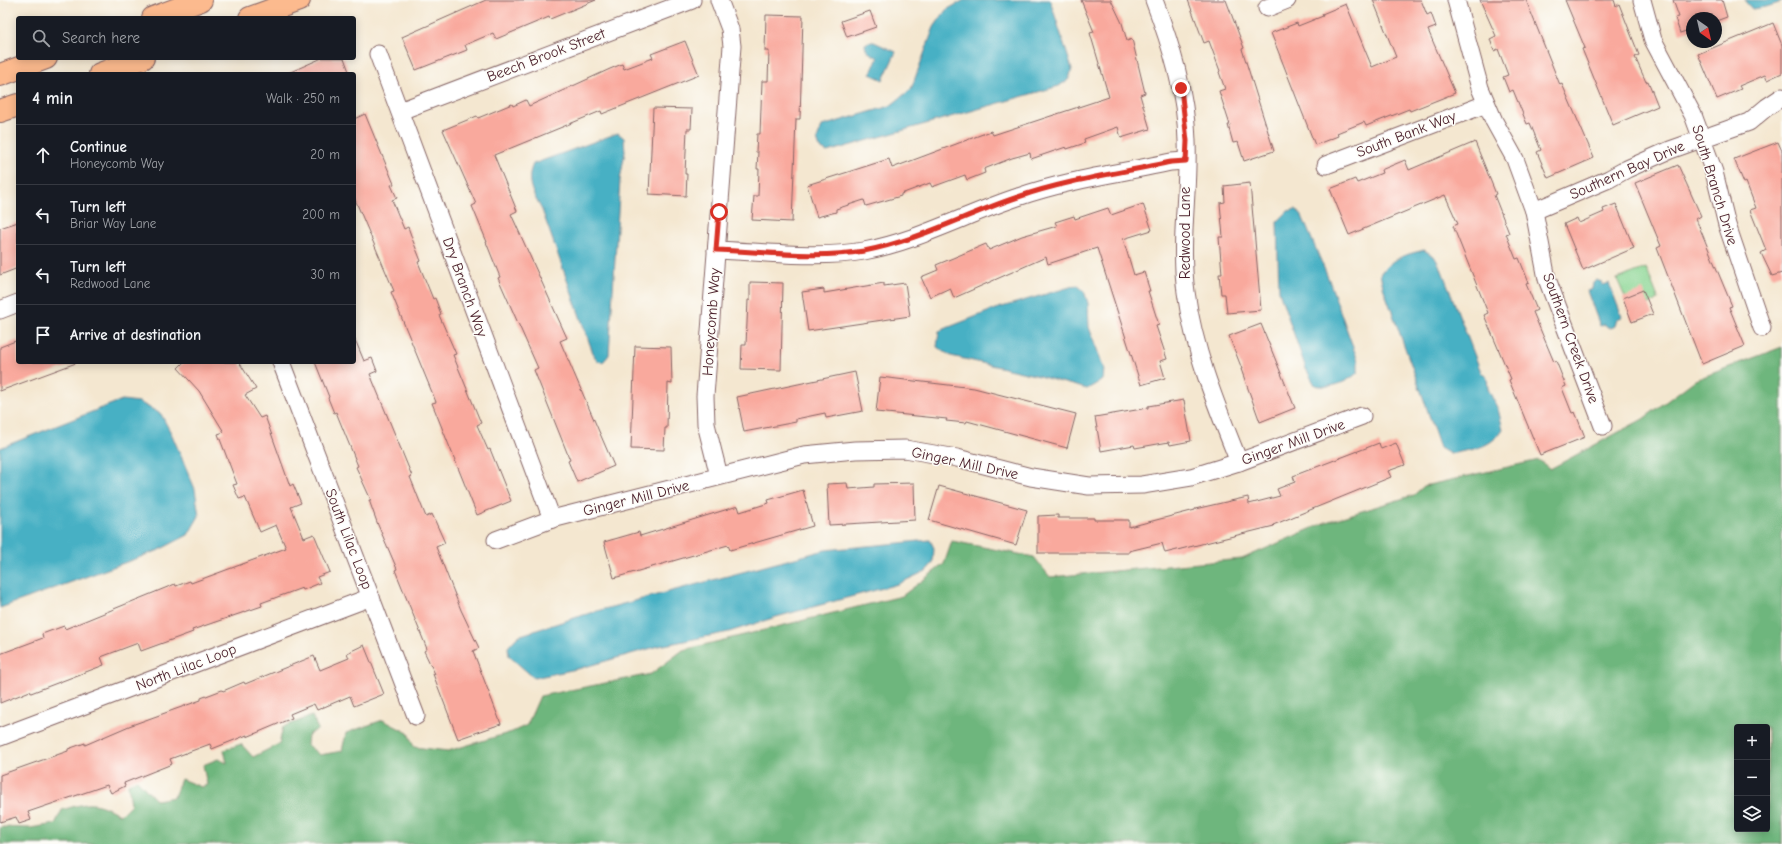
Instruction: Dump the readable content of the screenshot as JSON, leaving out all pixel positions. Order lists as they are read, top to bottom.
{
  "streets": {
    "street": [
      "Beech Brook Street",
      "South Bank Way",
      "Southern Bay Drive",
      "South Branch Drive",
      "Redwood Lane",
      "Dry Branch Way",
      "Honeycomb Way",
      "Southern Creek Drive",
      "Ginger Mill Drive",
      "South Lilac Loop",
      "North Lilac Loop"
    ]
  },
  "crossings": [
    ["Beech Brook Street", "Dry Branch Way"],
    ["South Bank Way", "Southern Creek Drive"],
    ["Southern Bay Drive", "South Branch Drive"],
    ["Southern Bay Drive", "Southern Creek Drive"],
    ["Redwood Lane", "Ginger Mill Drive"],
    ["Dry Branch Way", "Ginger Mill Drive"],
    ["Honeycomb Way", "Ginger Mill Drive"],
    ["South Lilac Loop", "North Lilac Loop"]
  ],
  "north": "bottom right",
  "page": {
    "search": "Search here",
    "heading": ["4 min", "Walk · 250 m"],
    "list": [
      ["Continue", "Honeycomb Way", "20 m"],
      ["Turn left", "Briar Way Lane", "200 m"],
      ["Turn left", "Redwood Lane", "30 m"],
      "Arrive at destination"
    ],
    "map_buttons": ["+", "−"]
  }
}
